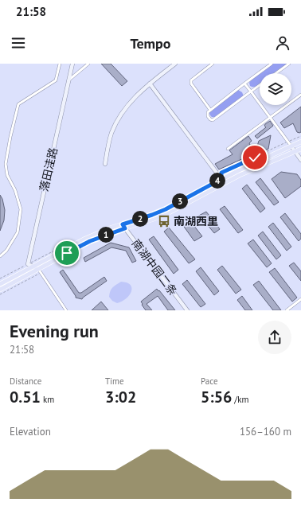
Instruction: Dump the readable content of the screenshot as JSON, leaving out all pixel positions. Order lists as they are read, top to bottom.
{
  "streets": {
    "street": ["落田洼路", "南湖中园二条"]
  },
  "places": {
    "bus stop": ["南湖西里"]
  },
  "page": {
    "status": "21:58",
    "header": "Tempo",
    "pins": [
      "4",
      "3",
      "2",
      "1"
    ],
    "heading": ["Evening run", "21:58"],
    "stats": [
      ["Distance", "0.51 km"],
      ["Time", "3:02"],
      ["Pace", "5:56 /km"]
    ],
    "chart": ["Elevation", "156–160 m"]
  }
}
